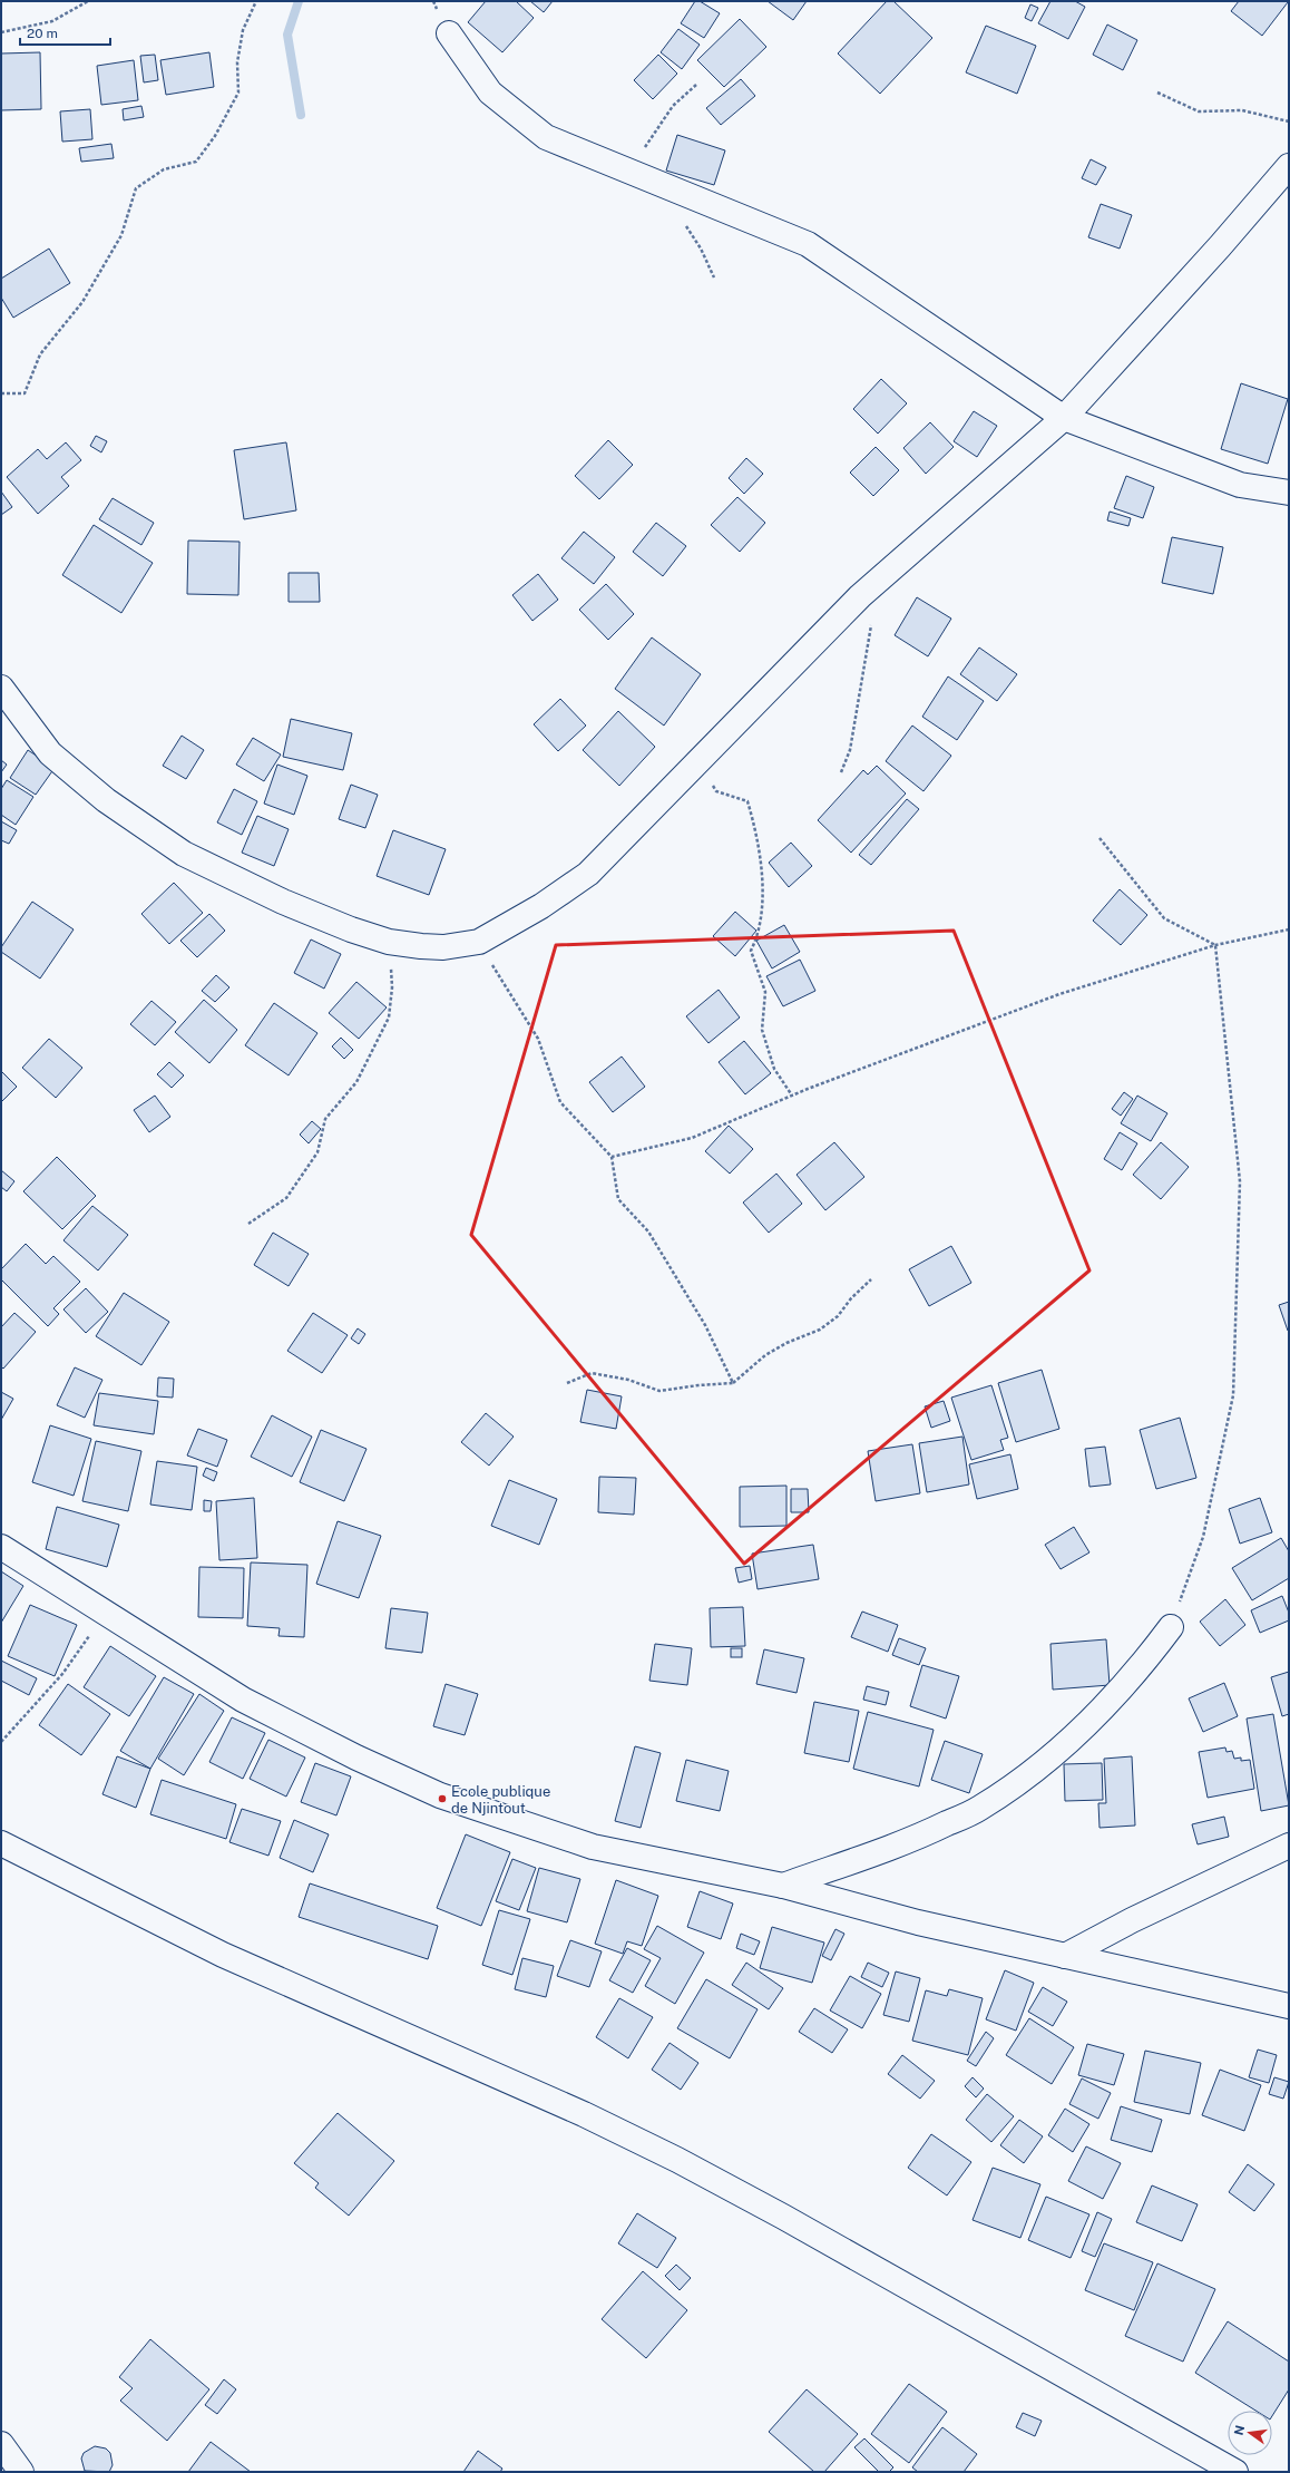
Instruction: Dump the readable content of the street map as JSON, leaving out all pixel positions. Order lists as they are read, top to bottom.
{
  "places": ["Ecole publique de Njintout"],
  "scale_bar": "20 m",
  "north": "left"
}
